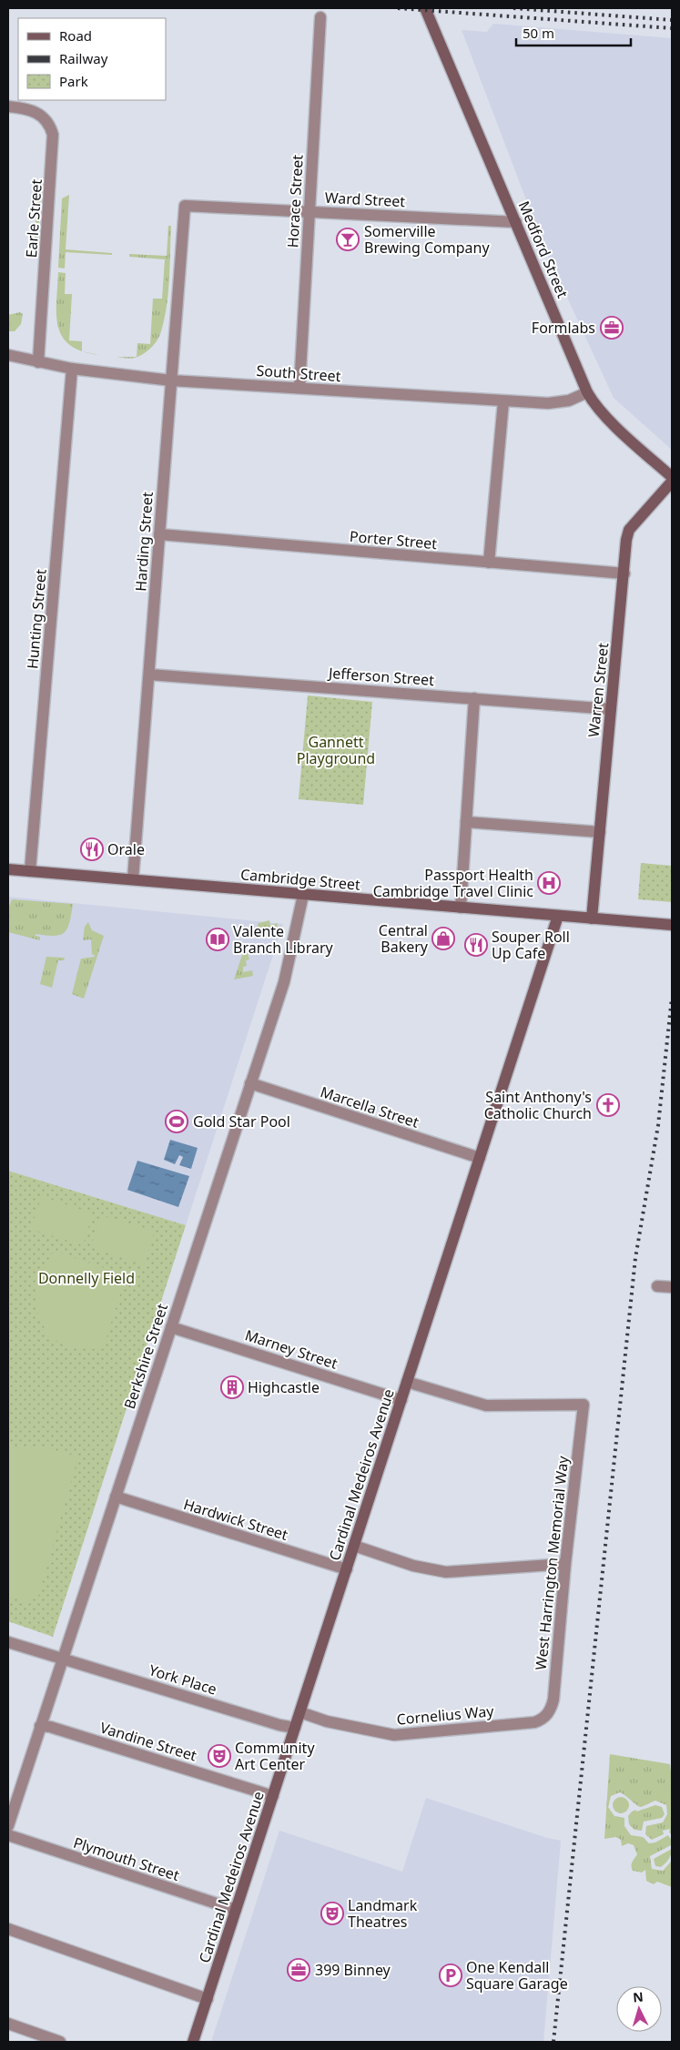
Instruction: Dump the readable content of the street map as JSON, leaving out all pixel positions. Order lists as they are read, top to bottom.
{
  "streets": {
    "main road": [
      "Medford Street",
      "Warren Street",
      "Cambridge Street",
      "Cardinal Medeiros Avenue"
    ],
    "street": [
      "Ward Street",
      "Horace Street",
      "Earle Street",
      "South Street",
      "Porter Street",
      "Harding Street",
      "Hunting Street",
      "Jefferson Street",
      "Marcella Street",
      "Marney Street",
      "Berkshire Street",
      "Hardwick Street",
      "West Harrington Memorial Way",
      "York Place",
      "Cornelius Way",
      "Vandine Street",
      "Plymouth Street"
    ]
  },
  "crossings": [
    ["Ward Street", "Horace Street"],
    ["Ward Street", "Medford Street"],
    ["Ward Street", "Harding Street"],
    ["Horace Street", "South Street"],
    ["Earle Street", "South Street"],
    ["Medford Street", "South Street"],
    ["South Street", "Harding Street"],
    ["South Street", "Hunting Street"],
    ["Porter Street", "Harding Street"],
    ["Porter Street", "Warren Street"],
    ["Harding Street", "Jefferson Street"],
    ["Harding Street", "Cambridge Street"],
    ["Hunting Street", "Cambridge Street"],
    ["Jefferson Street", "Warren Street"],
    ["Warren Street", "Cambridge Street"],
    ["Cambridge Street", "Berkshire Street"],
    ["Cambridge Street", "Cardinal Medeiros Avenue"],
    ["Marcella Street", "Berkshire Street"],
    ["Marcella Street", "Cardinal Medeiros Avenue"],
    ["Marney Street", "Berkshire Street"],
    ["Marney Street", "Cardinal Medeiros Avenue"],
    ["Berkshire Street", "Hardwick Street"],
    ["Berkshire Street", "York Place"],
    ["Berkshire Street", "Vandine Street"],
    ["Cardinal Medeiros Avenue", "Hardwick Street"],
    ["Cardinal Medeiros Avenue", "West Harrington Memorial Way"],
    ["Cardinal Medeiros Avenue", "York Place"],
    ["Cardinal Medeiros Avenue", "Cornelius Way"],
    ["Cardinal Medeiros Avenue", "Vandine Street"],
    ["Cardinal Medeiros Avenue", "Plymouth Street"],
    ["West Harrington Memorial Way", "Cornelius Way"]
  ],
  "parks": ["Gannett Playground", "Donnelly Field"],
  "places": {
    "bar": ["Somerville Brewing Company"],
    "office": ["Formlabs", "399 Binney"],
    "restaurant": ["Orale", "Souper Roll Up Cafe"],
    "hospital": ["Passport Health Cambridge Travel Clinic"],
    "shop": ["Central Bakery"],
    "library": ["Valente Branch Library"],
    "church": ["Saint Anthony's Catholic Church"],
    "sports": ["Gold Star Pool"],
    "building": ["Highcastle"],
    "theatre": ["Community Art Center", "Landmark Theatres"],
    "parking": ["One Kendall Square Garage"]
  },
  "legend": ["Road", "Railway", "Park"],
  "scale_bar": "50 m",
  "north": "top"
}
